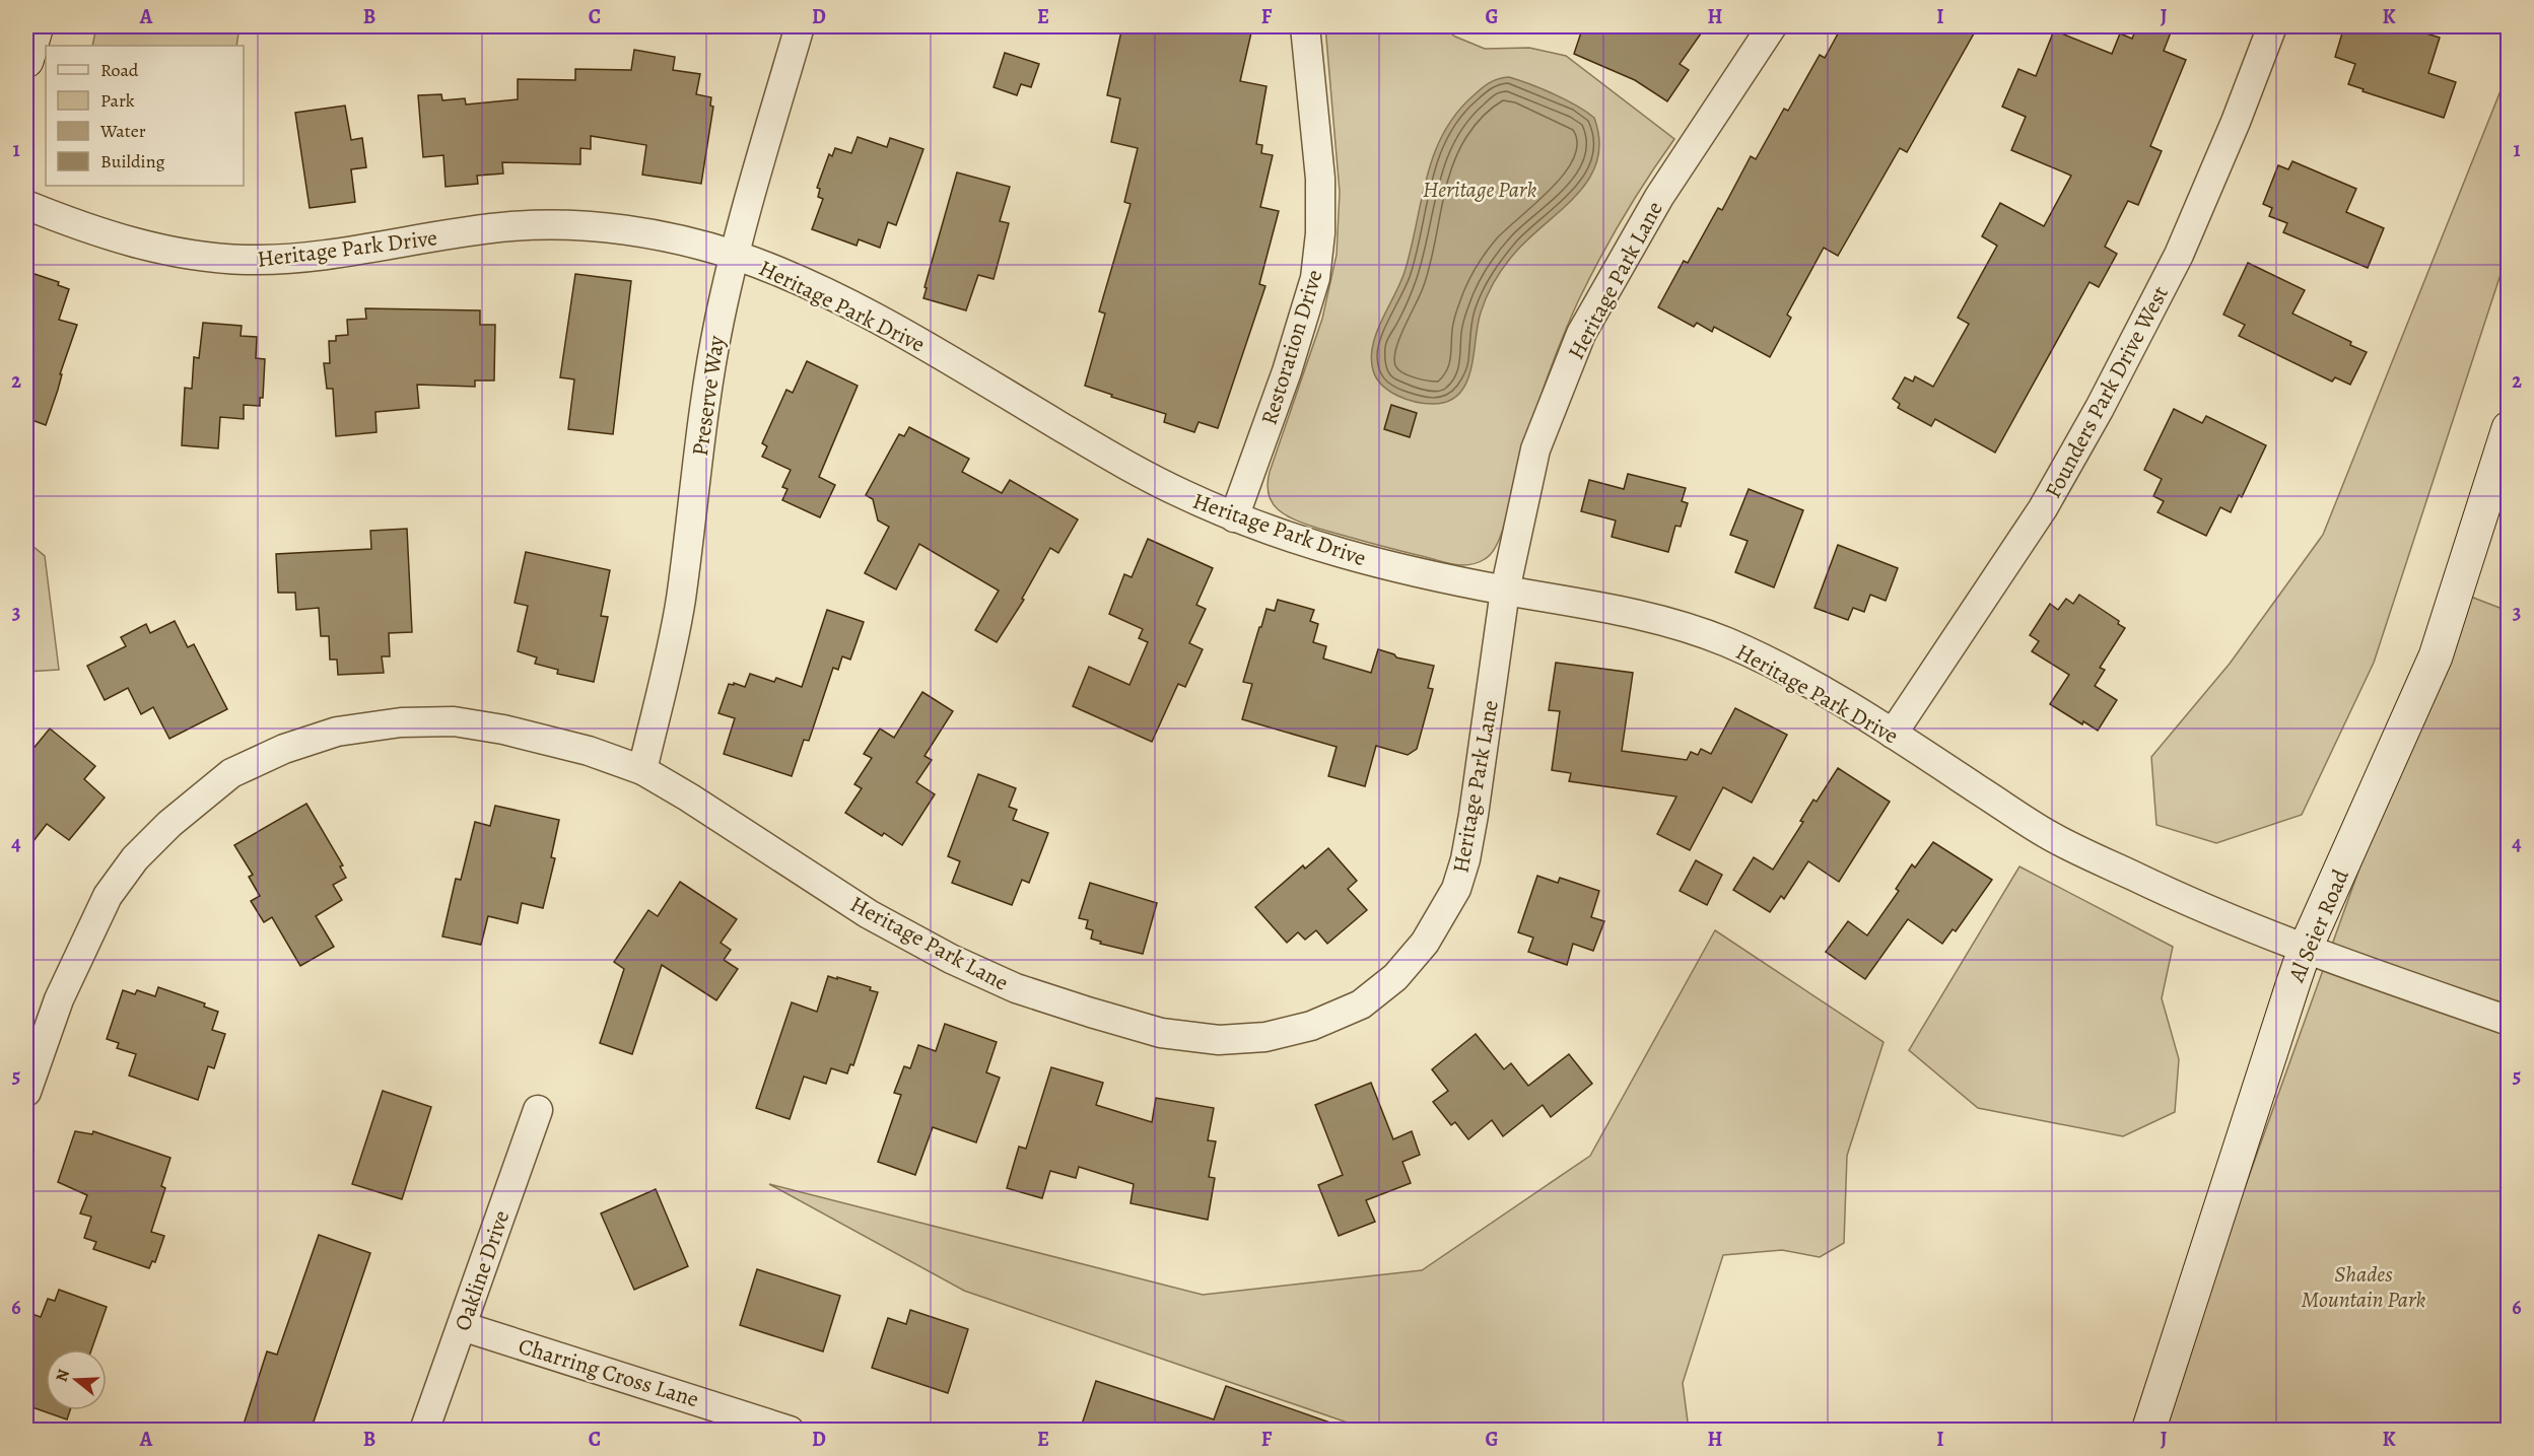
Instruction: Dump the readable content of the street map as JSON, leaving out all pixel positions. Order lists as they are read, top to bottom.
{
  "streets": {
    "street": [
      "Heritage Park Drive",
      "Heritage Park Lane",
      "Restoration Drive",
      "Founders Park Drive West",
      "Preserve Way",
      "Al Seier Road",
      "Oakline Drive",
      "Charring Cross Lane"
    ]
  },
  "crossings": [
    ["Heritage Park Drive", "Heritage Park Lane"],
    ["Heritage Park Drive", "Restoration Drive"],
    ["Heritage Park Drive", "Founders Park Drive West"],
    ["Heritage Park Drive", "Preserve Way"],
    ["Heritage Park Drive", "Al Seier Road"],
    ["Heritage Park Lane", "Preserve Way"],
    ["Oakline Drive", "Charring Cross Lane"]
  ],
  "parks": ["Heritage Park", "Shades Mountain Park"],
  "legend": [
    "Road",
    "Park",
    "Water",
    "Building"
  ],
  "north": "left",
  "grid": {
    "columns": [
      "A",
      "B",
      "C",
      "D",
      "E",
      "F",
      "G",
      "H",
      "I",
      "J",
      "K"
    ],
    "rows": [
      "1",
      "2",
      "3",
      "4",
      "5",
      "6"
    ]
  }
}
